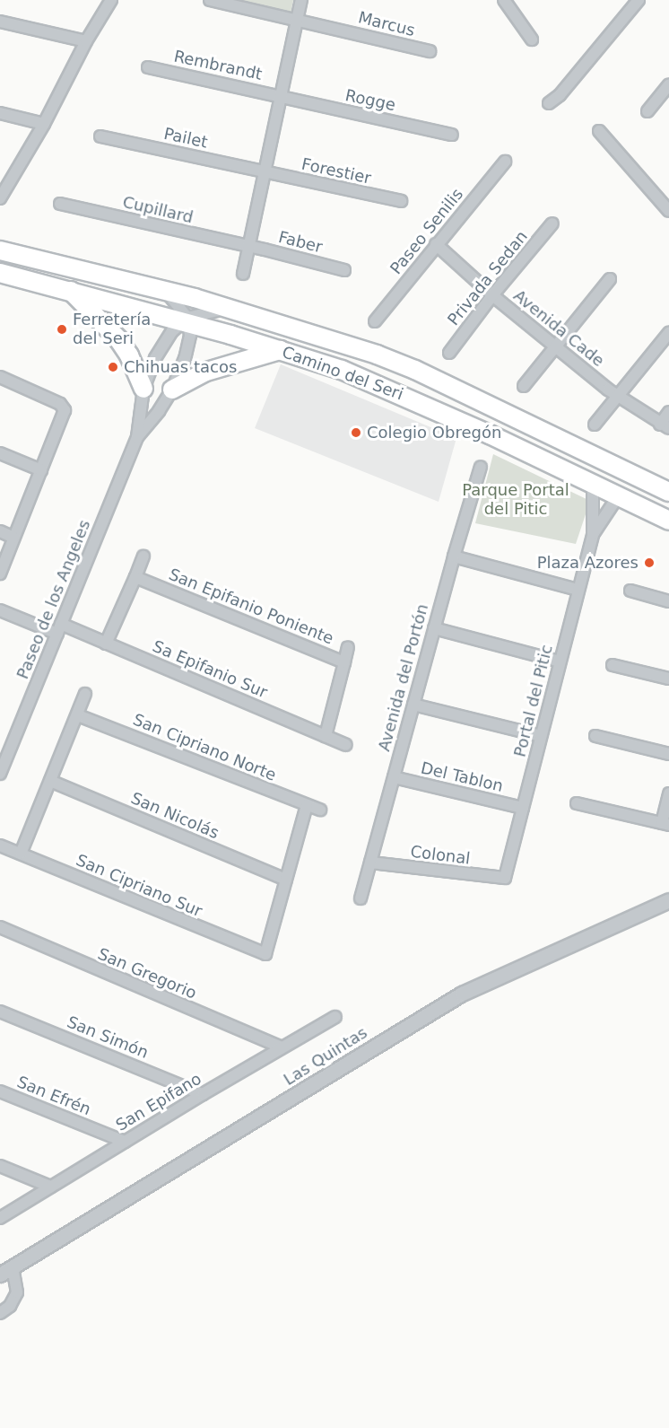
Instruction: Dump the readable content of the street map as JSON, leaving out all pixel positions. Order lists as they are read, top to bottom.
{
  "streets": {
    "main road": ["Camino del Seri"],
    "street": [
      "Marcus",
      "Rembrandt",
      "Rogge",
      "Pailet",
      "Forestier",
      "Cupillard",
      "Paseo Senilis",
      "Faber",
      "Privada Sedan",
      "Avenida Cade",
      "Paseo de los Angeles",
      "San Epifanio Poniente",
      "Sa Epifanio Sur",
      "Avenida del Portón",
      "Portal del Pitic",
      "San Cipriano Norte",
      "Del Tablon",
      "San Nicolás",
      "Colonal",
      "San Cipriano Sur",
      "San Gregorio",
      "San Simón",
      "Las Quintas",
      "San Efrén",
      "San Epifano"
    ]
  },
  "crossings": [
    ["Rembrandt", "Rogge"],
    ["Pailet", "Forestier"],
    ["Cupillard", "Faber"],
    ["Paseo Senilis", "Avenida Cade"],
    ["Privada Sedan", "Avenida Cade"],
    ["Camino del Seri", "Portal del Pitic"],
    ["Paseo de los Angeles", "Sa Epifanio Sur"],
    ["San Epifanio Poniente", "Sa Epifanio Sur"],
    ["Avenida del Portón", "Del Tablon"],
    ["Avenida del Portón", "Colonal"],
    ["Portal del Pitic", "Del Tablon"],
    ["Portal del Pitic", "Colonal"],
    ["San Nicolás", "San Cipriano Sur"],
    ["San Gregorio", "San Epifano"],
    ["San Simón", "San Epifano"],
    ["San Efrén", "San Epifano"]
  ],
  "parks": ["Parque Portal del Pitic"],
  "places": [
    "Ferretería del Seri",
    "Chihuas tacos",
    "Colegio Obregón",
    "Plaza Azores"
  ]
}
